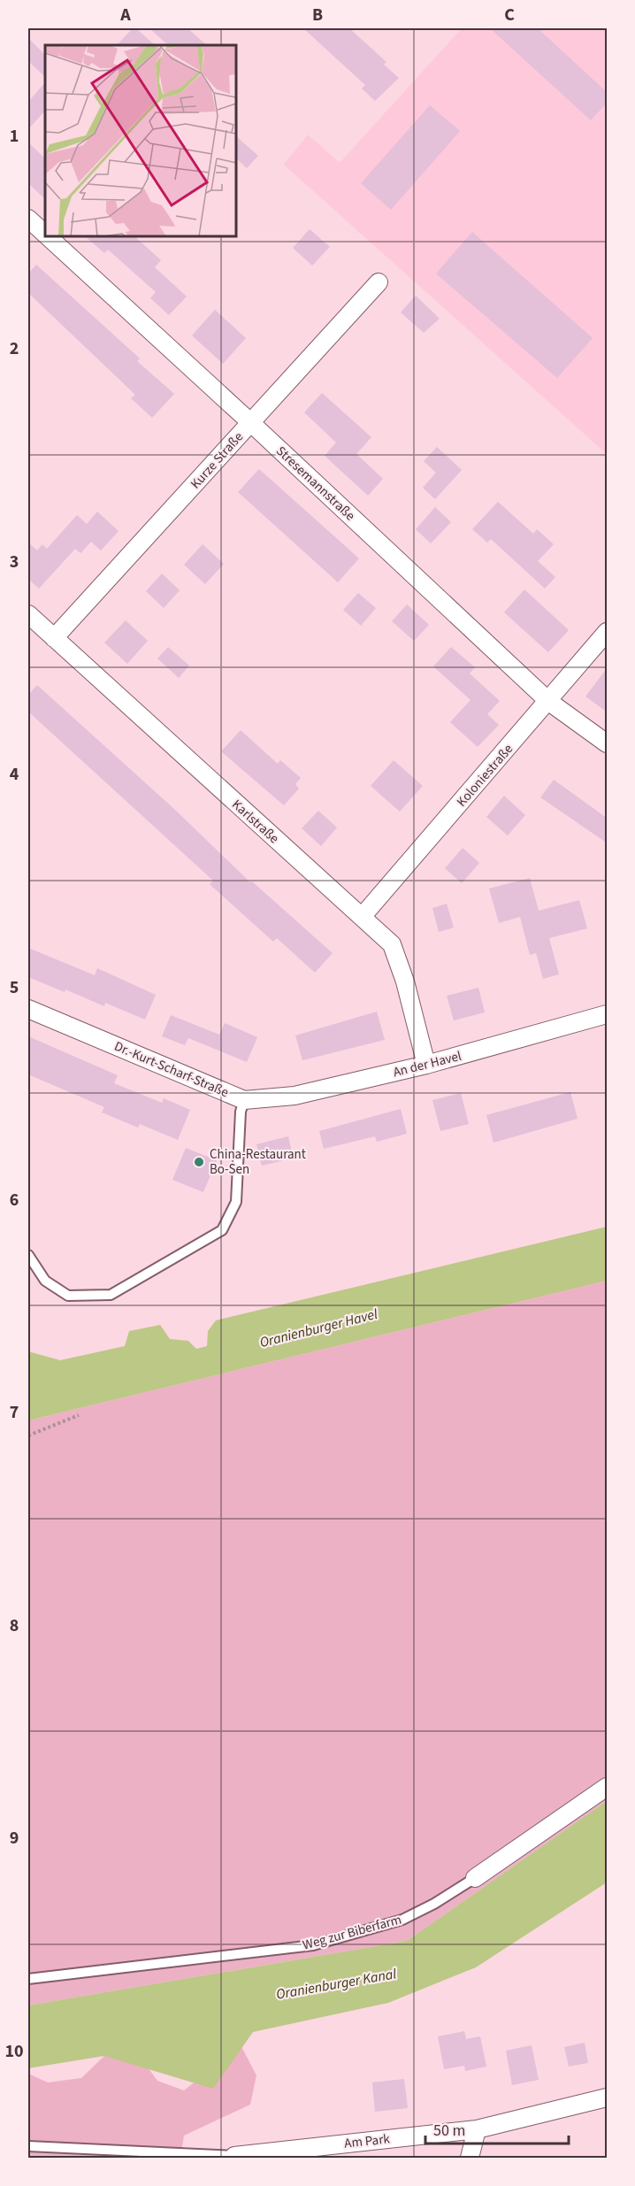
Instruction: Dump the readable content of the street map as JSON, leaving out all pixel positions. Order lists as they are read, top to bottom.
{
  "streets": {
    "street": [
      "Kurze Straße",
      "Stresemannstraße",
      "Koloniestraße",
      "Karlstraße",
      "An der Havel",
      "Dr.-Kurt-Scharf-Straße",
      "Weg zur Biberfarm",
      "Am Park"
    ]
  },
  "crossings": [
    ["Kurze Straße", "Stresemannstraße"],
    ["Kurze Straße", "Karlstraße"],
    ["Stresemannstraße", "Koloniestraße"],
    ["Koloniestraße", "Karlstraße"],
    ["Karlstraße", "An der Havel"],
    ["An der Havel", "Dr.-Kurt-Scharf-Straße"]
  ],
  "water": ["Oranienburger Havel", "Oranienburger Kanal"],
  "places": ["China-Restaurant Bo-Sen"],
  "scale_bar": "50 m",
  "grid": {
    "columns": ["A", "B", "C"],
    "rows": [
      "1",
      "2",
      "3",
      "4",
      "5",
      "6",
      "7",
      "8",
      "9",
      "10"
    ]
  }
}
